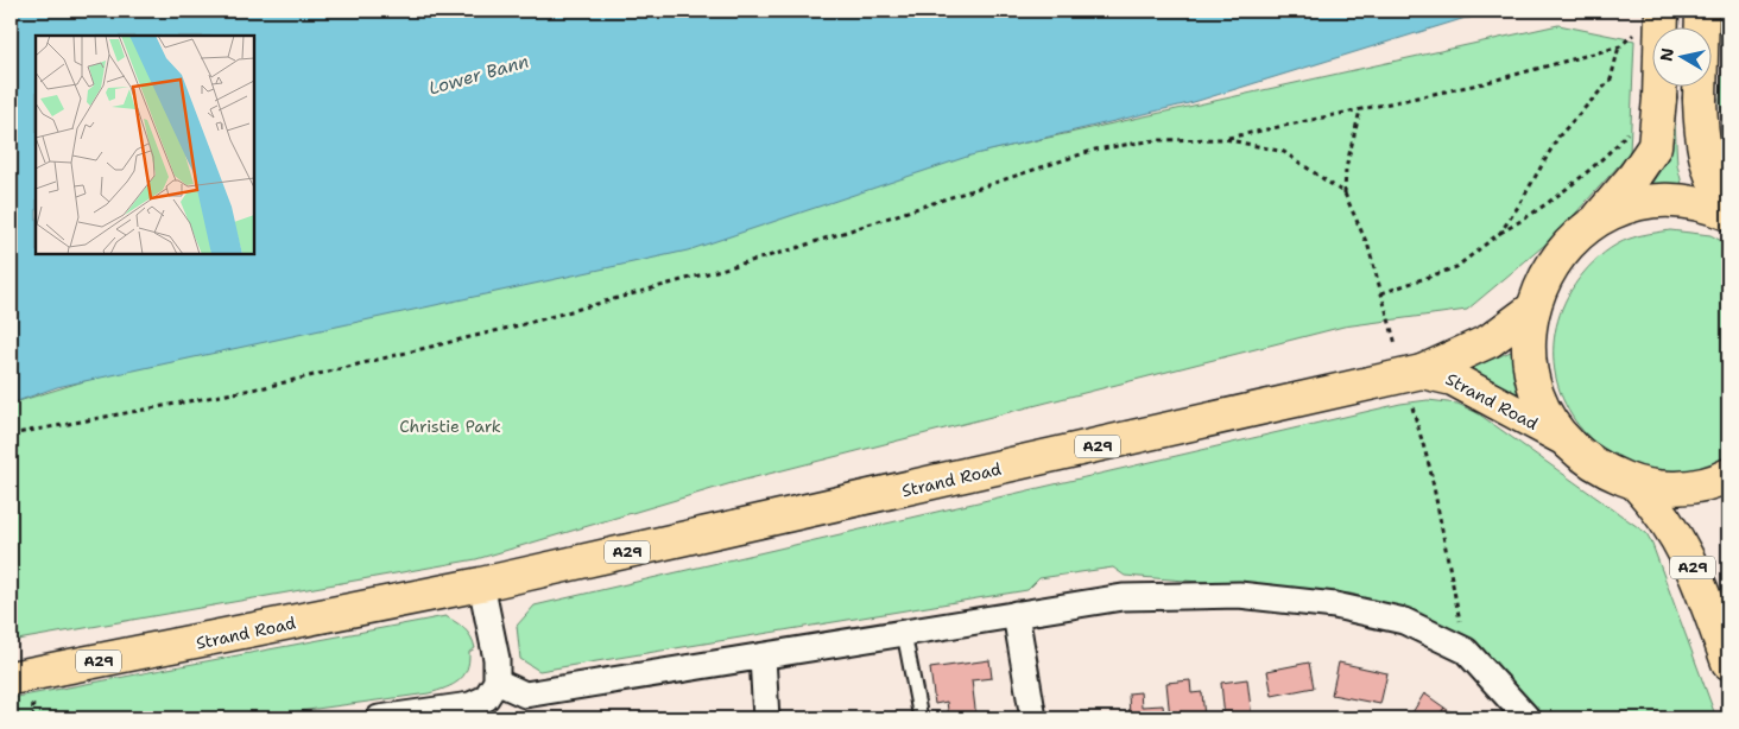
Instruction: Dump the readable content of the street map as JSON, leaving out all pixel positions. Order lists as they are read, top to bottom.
{
  "streets": {
    "main road": ["Strand Road", "A29"]
  },
  "crossings": [
    ["Strand Road", "A29"]
  ],
  "water": ["Lower Bann"],
  "parks": ["Christie Park"],
  "north": "left"
}
